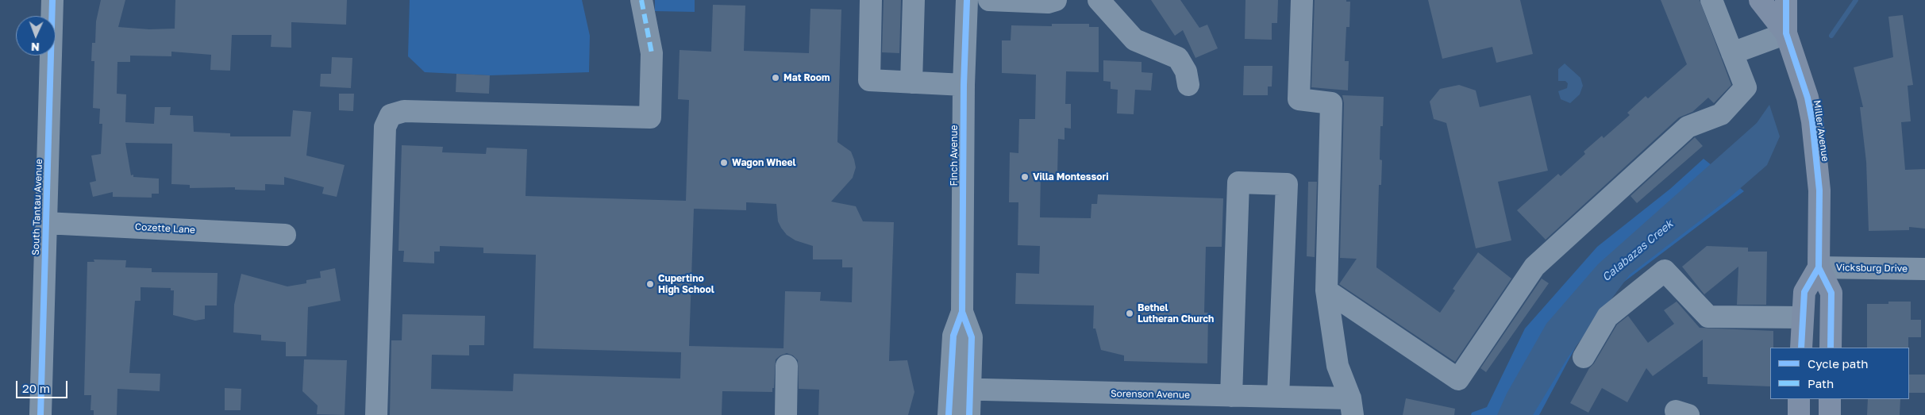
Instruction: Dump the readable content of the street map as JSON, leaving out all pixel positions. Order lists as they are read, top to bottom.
{
  "streets": {
    "main road": ["Miller Avenue"],
    "street": [
      "Finch Avenue",
      "South Tantau Avenue",
      "Cozette Lane",
      "Vicksburg Drive",
      "Sorenson Avenue"
    ]
  },
  "crossings": [
    ["Miller Avenue", "Vicksburg Drive"],
    ["Finch Avenue", "Sorenson Avenue"],
    ["South Tantau Avenue", "Cozette Lane"]
  ],
  "water": ["Calabazas Creek"],
  "places": [
    "Mat Room",
    "Wagon Wheel",
    "Villa Montessori",
    "Cupertino High School",
    "Bethel Lutheran Church"
  ],
  "legend": ["Cycle path", "Path"],
  "scale_bar": "20 m",
  "north": "bottom"
}
